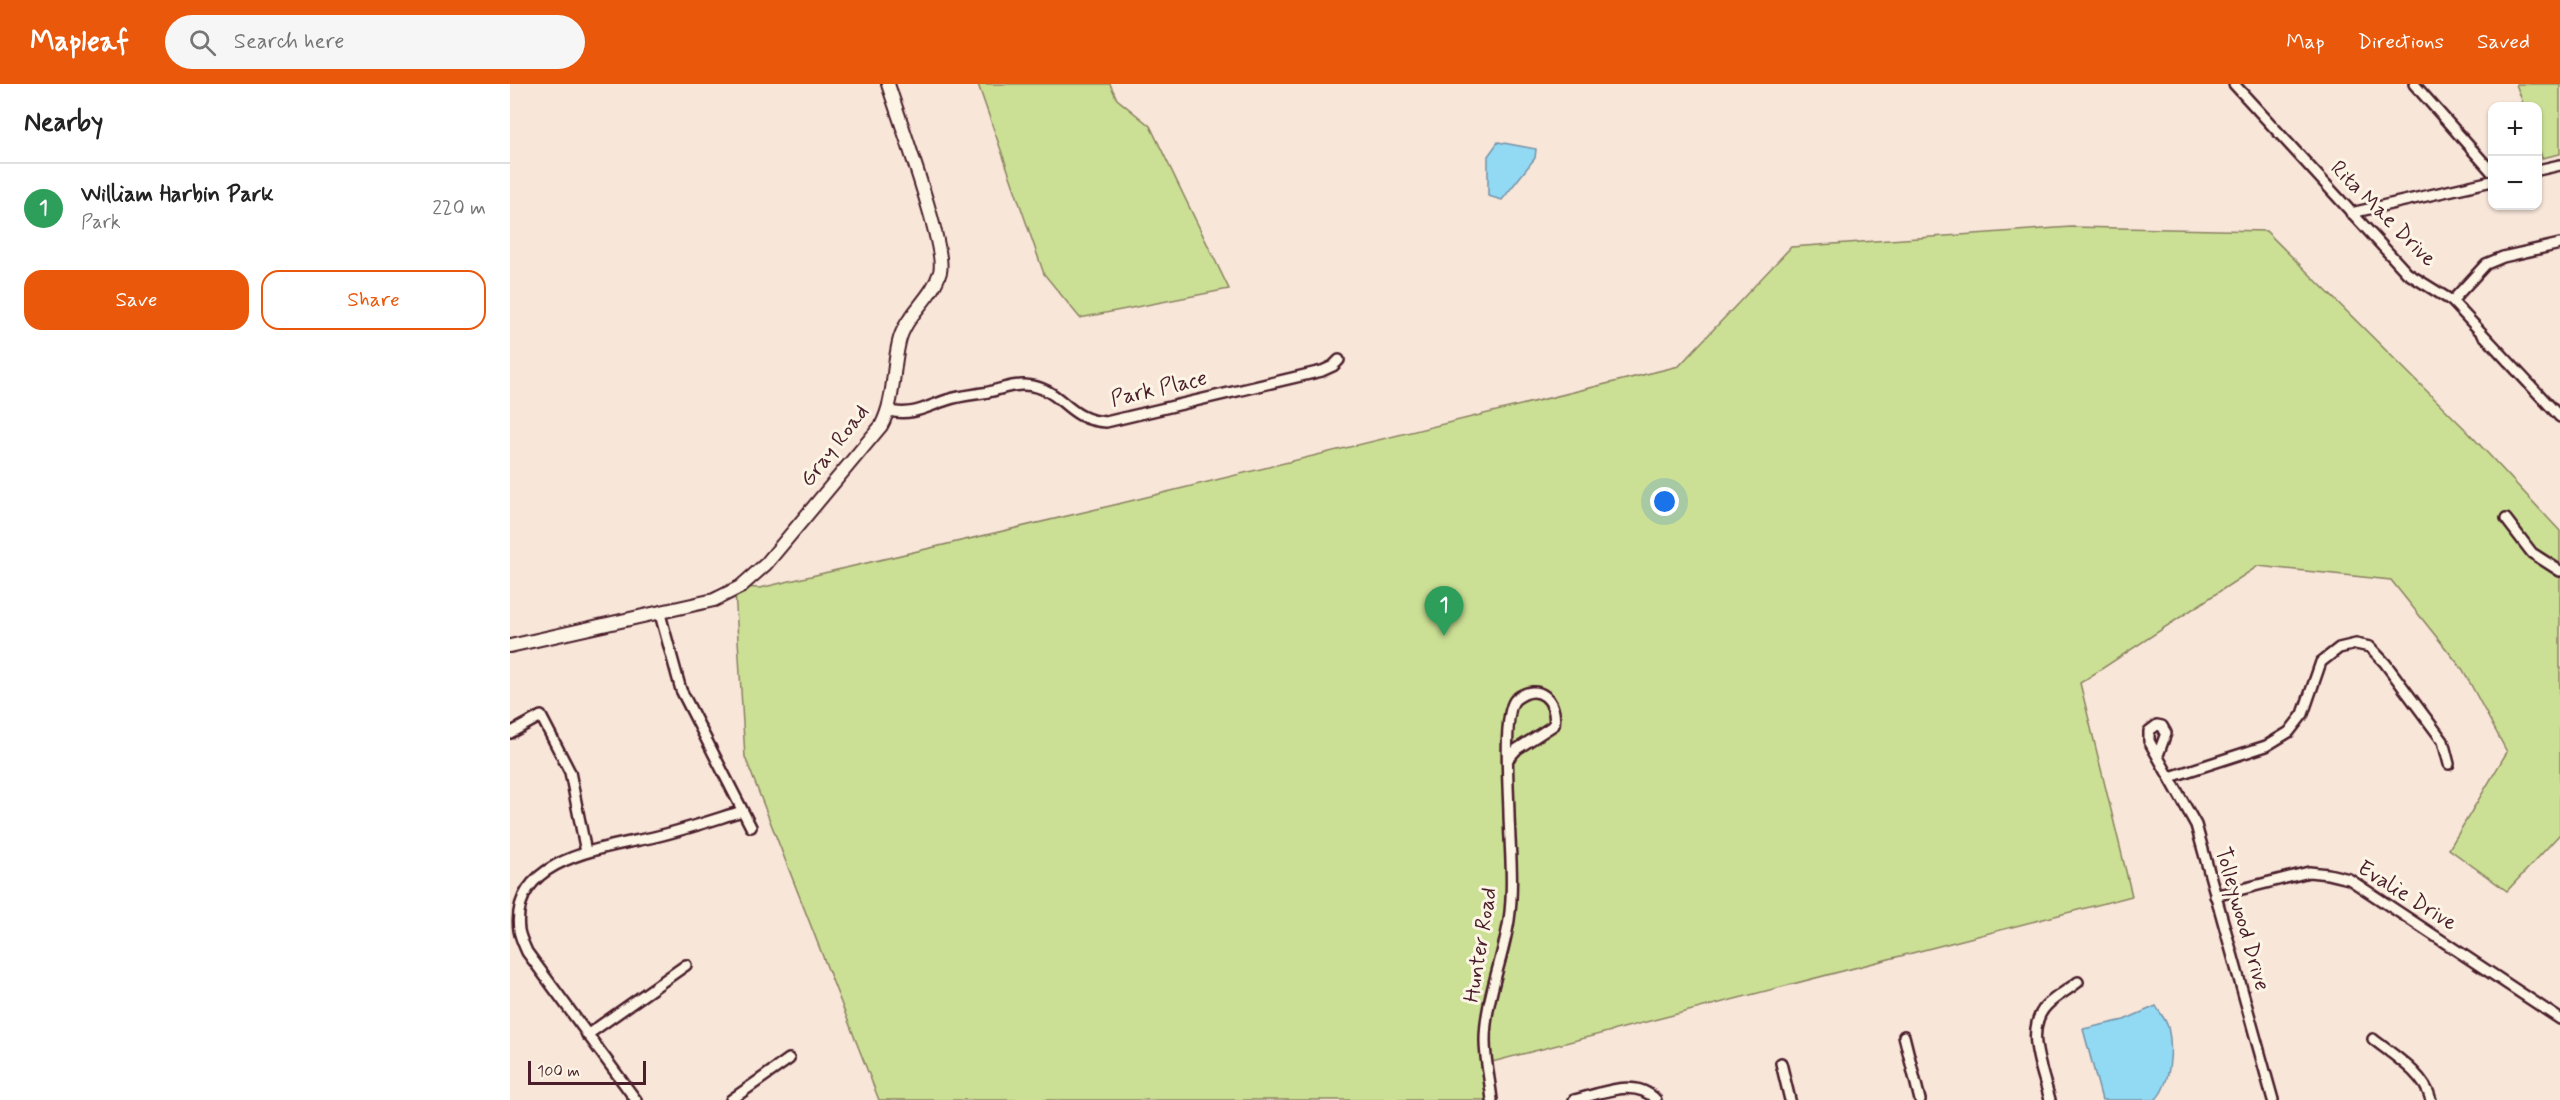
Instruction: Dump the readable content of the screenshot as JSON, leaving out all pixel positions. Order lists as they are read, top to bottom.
{
  "streets": {
    "street": [
      "Rita Mae Drive",
      "Park Place",
      "Gray Road",
      "Evalie Drive",
      "Tolleywood Drive",
      "Hunter Road"
    ]
  },
  "crossings": [
    ["Park Place", "Gray Road"],
    ["Evalie Drive", "Tolleywood Drive"]
  ],
  "scale_bar": "100 m",
  "page": {
    "header": "Mapleaf",
    "search": "Search here",
    "nav": ["Map", "Directions", "Saved"],
    "heading": "Nearby",
    "map_buttons": ["+", "−"],
    "list": [
      {
        "mark": "1",
        "name": "William Harbin Park",
        "note": "Park",
        "value": "220 m"
      }
    ],
    "buttons": ["Save", "Share"],
    "pins": "1",
    "scale": "100 m"
  }
}
